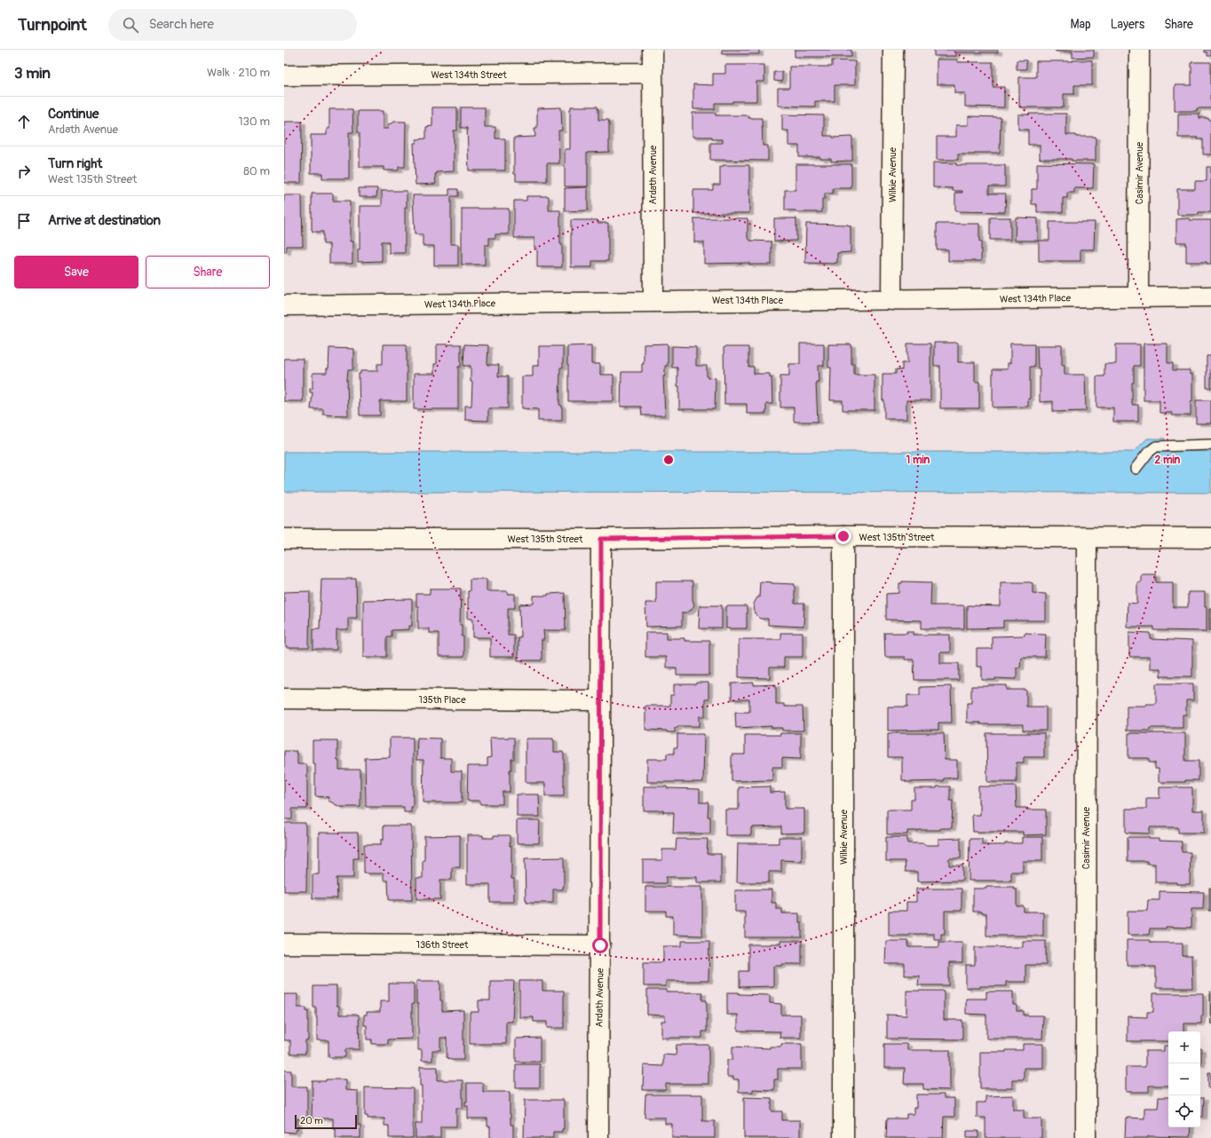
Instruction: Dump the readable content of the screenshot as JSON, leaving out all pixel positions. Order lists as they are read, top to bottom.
{
  "streets": {
    "street": [
      "West 134th Street",
      "Casimir Avenue",
      "Ardath Avenue",
      "Wilkie Avenue",
      "West 134th Place",
      "West 135th Street",
      "135th Place",
      "136th Street"
    ]
  },
  "crossings": [
    ["West 134th Street", "Ardath Avenue"],
    ["Casimir Avenue", "West 134th Place"],
    ["Casimir Avenue", "West 135th Street"],
    ["Ardath Avenue", "West 134th Place"],
    ["Ardath Avenue", "West 135th Street"],
    ["Ardath Avenue", "135th Place"],
    ["Ardath Avenue", "136th Street"],
    ["Wilkie Avenue", "West 134th Place"],
    ["Wilkie Avenue", "West 135th Street"]
  ],
  "scale_bar": "20 m",
  "page": {
    "header": "Turnpoint",
    "search": "Search here",
    "nav": ["Map", "Layers", "Share"],
    "heading": ["3 min", "Walk · 210 m"],
    "list": [
      ["Continue", "Ardath Avenue", "130 m"],
      ["Turn right", "West 135th Street", "80 m"],
      "Arrive at destination"
    ],
    "buttons": ["Save", "Share"],
    "map_buttons": ["+", "−"],
    "scale": "20 m"
  },
  "rings": ["1 min", "2 min"]
}
